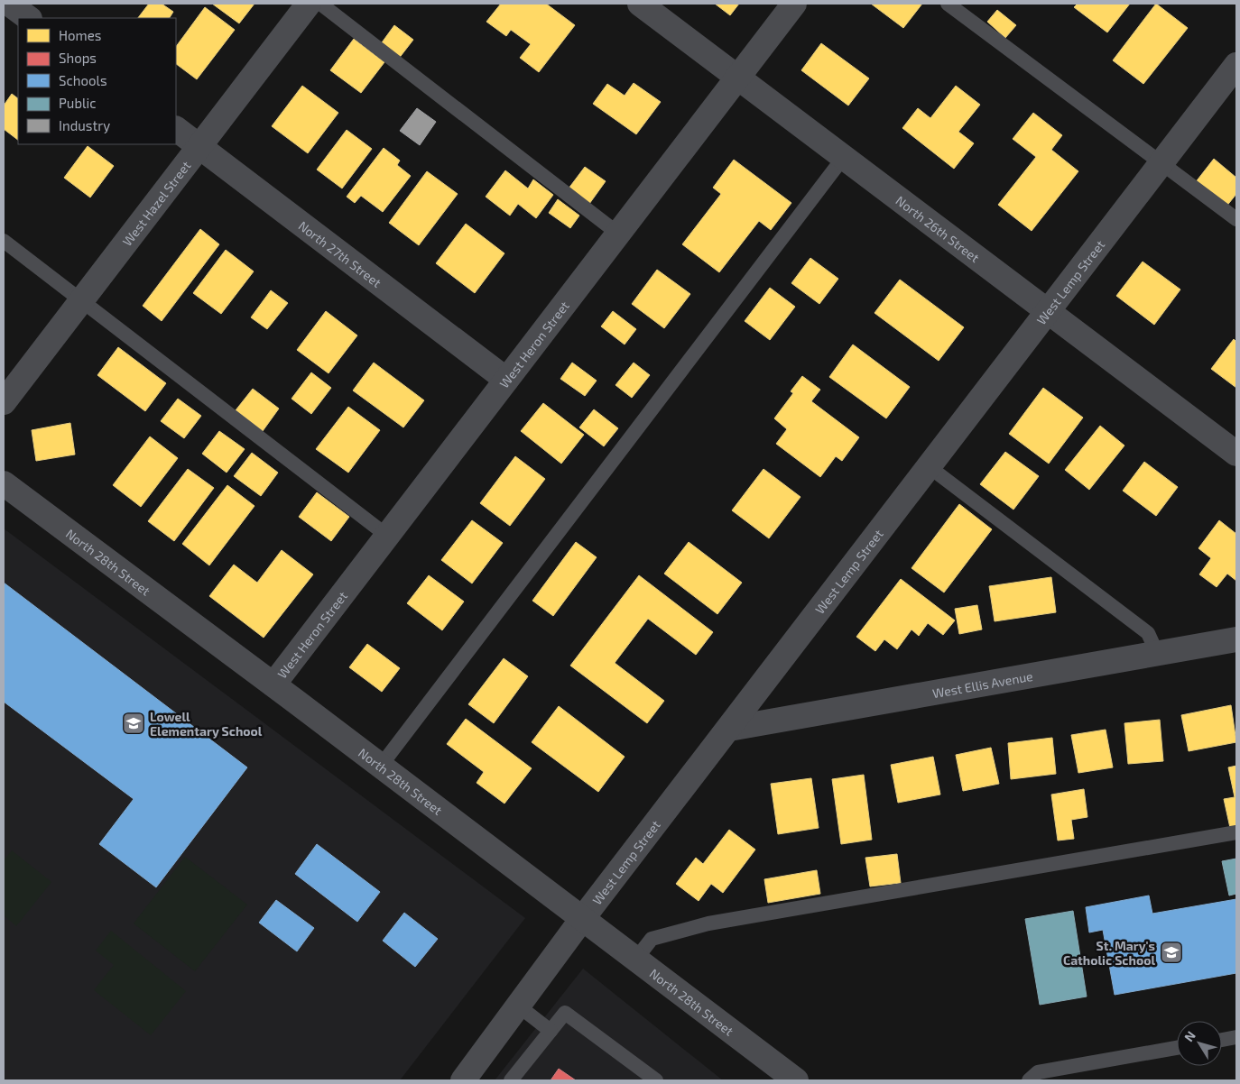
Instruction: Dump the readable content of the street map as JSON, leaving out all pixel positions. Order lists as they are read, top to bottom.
{
  "streets": {
    "street": [
      "West Hazel Street",
      "North 26th Street",
      "North 27th Street",
      "West Lemp Street",
      "West Heron Street",
      "North 28th Street",
      "West Ellis Avenue"
    ]
  },
  "crossings": [
    ["West Hazel Street", "North 27th Street"],
    ["North 26th Street", "West Lemp Street"],
    ["North 26th Street", "West Heron Street"],
    ["North 27th Street", "West Heron Street"],
    ["West Lemp Street", "North 28th Street"],
    ["West Lemp Street", "West Ellis Avenue"],
    ["West Heron Street", "North 28th Street"]
  ],
  "places": {
    "school or university": ["Lowell Elementary School", "St. Mary's Catholic School"]
  },
  "legend": [
    "Homes",
    "Shops",
    "Schools",
    "Public",
    "Industry"
  ],
  "north": "top left"
}
